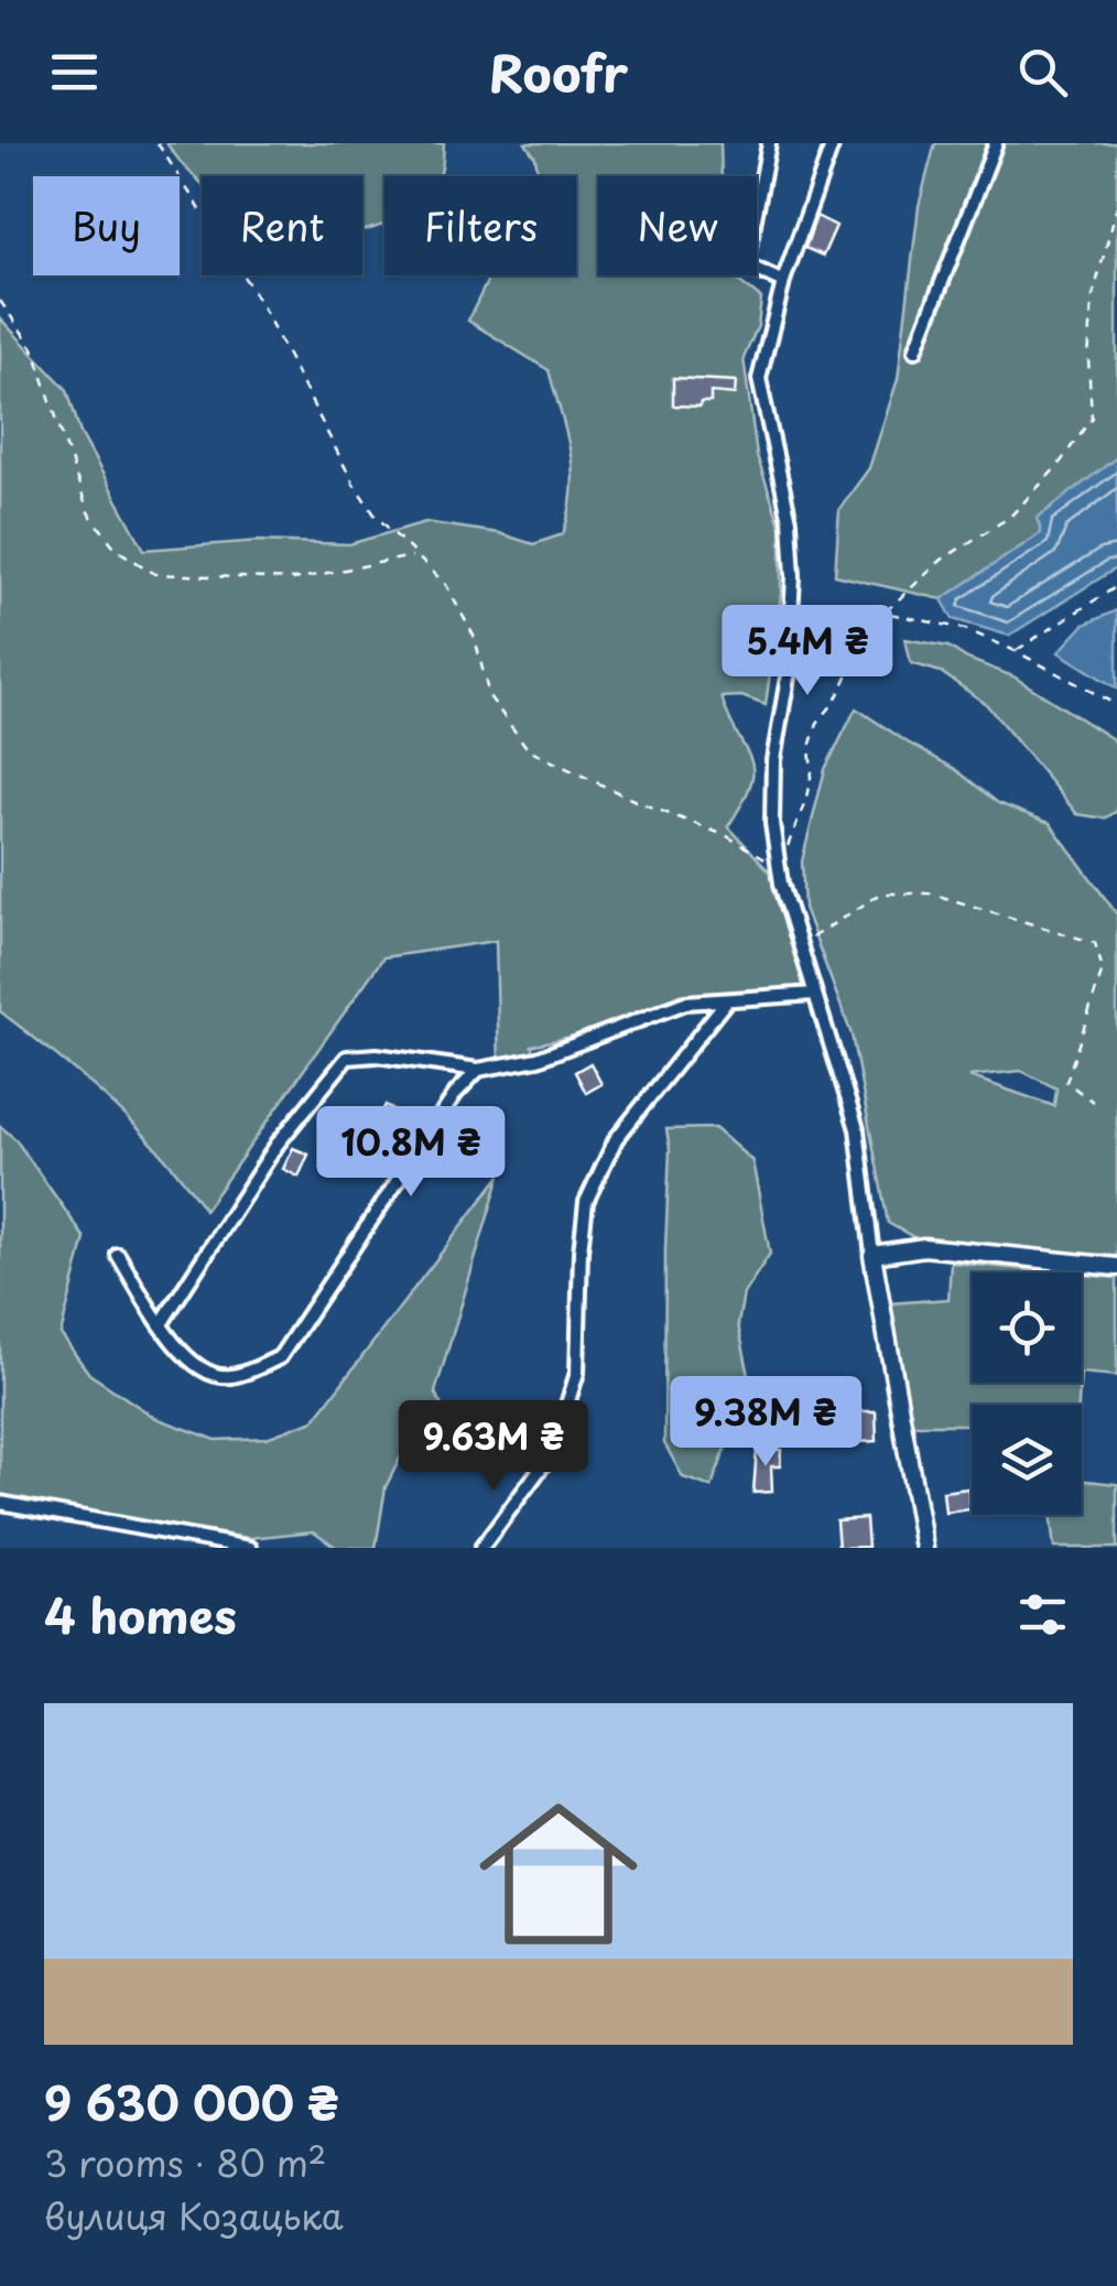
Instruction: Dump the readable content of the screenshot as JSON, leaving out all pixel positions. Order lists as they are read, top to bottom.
{
  "page": {
    "header": "Roofr",
    "chip": [
      "Buy",
      "Rent",
      "Filters",
      "New"
    ],
    "price": [
      "5.4M ₴",
      "10.8M ₴",
      "9.38M ₴",
      "9.63M ₴"
    ],
    "heading": "4 homes",
    "list": [
      {
        "name": "9 630 000 ₴",
        "note": "3 rooms · 80 m² · вулиця Козацька"
      }
    ]
  }
}
